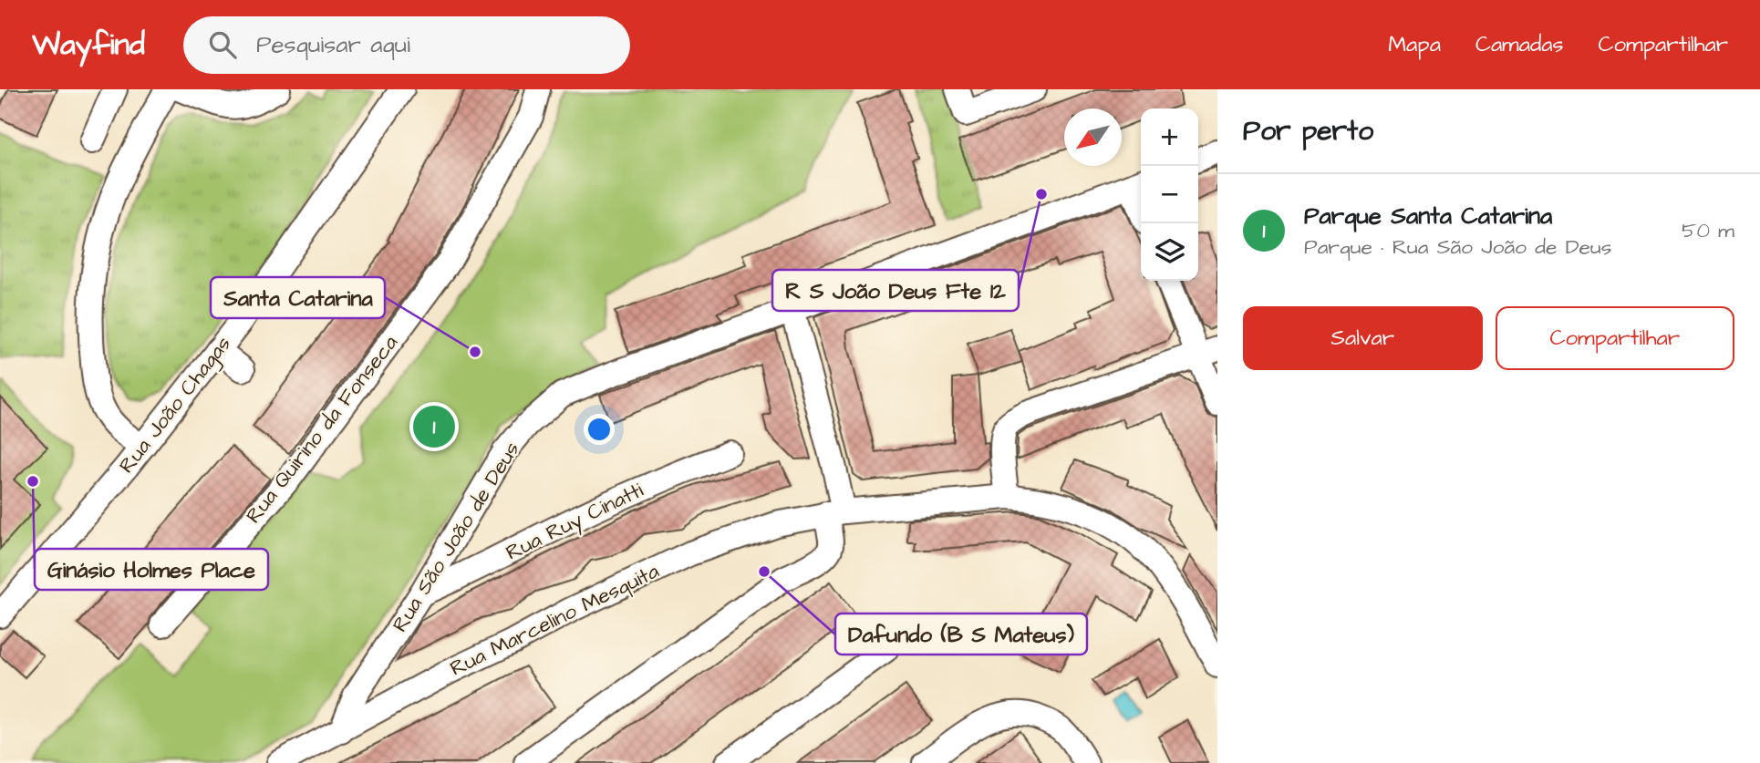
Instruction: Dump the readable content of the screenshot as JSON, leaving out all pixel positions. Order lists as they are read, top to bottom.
{
  "streets": {
    "street": [
      "Rua João Chagas",
      "Rua Quirino da Fonseca",
      "Rua Ruy Cinatti",
      "Rua São João de Deus",
      "Rua Marcelino Mesquita"
    ]
  },
  "crossings": [
    ["Rua Ruy Cinatti", "Rua São João de Deus"],
    ["Rua São João de Deus", "Rua Marcelino Mesquita"]
  ],
  "places": [
    "R S João Deus Fte 12",
    "Santa Catarina",
    "Ginásio Holmes Place",
    "Dafundo (B S Mateus)"
  ],
  "north": "bottom left",
  "page": {
    "header": "Wayfind",
    "search": "Pesquisar aqui",
    "nav": ["Mapa", "Camadas", "Compartilhar"],
    "heading": "Por perto",
    "map_buttons": ["+", "−"],
    "list": [
      {
        "mark": "1",
        "name": "Parque Santa Catarina",
        "note": "Parque · Rua São João de Deus",
        "value": "50 m"
      }
    ],
    "buttons": ["Salvar", "Compartilhar"],
    "pins": "1"
  }
}
